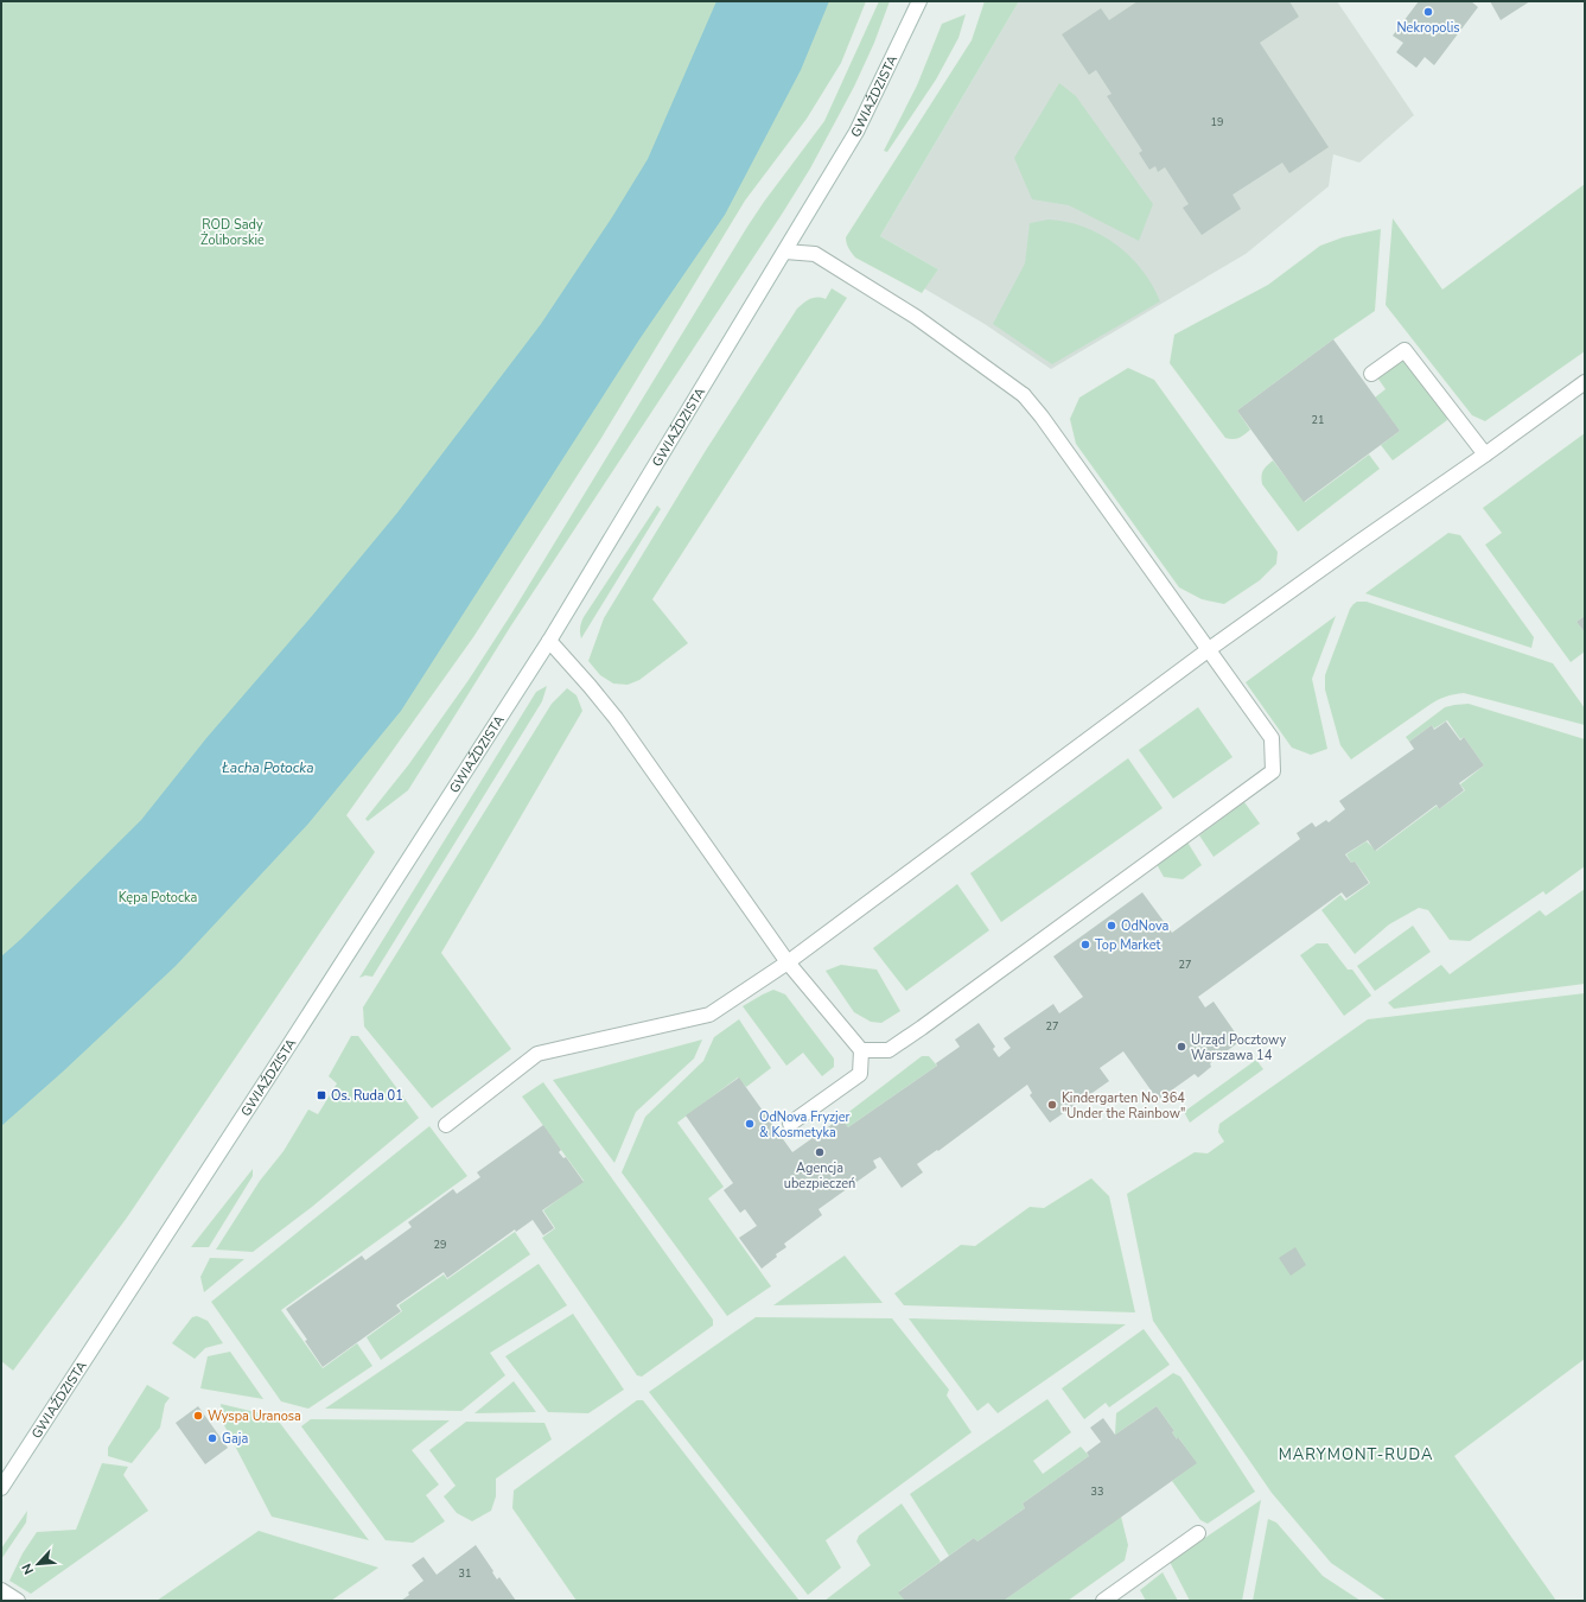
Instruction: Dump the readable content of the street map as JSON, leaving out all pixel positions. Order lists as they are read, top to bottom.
{
  "streets": {
    "street": ["GWIAŹDZISTA"]
  },
  "districts": ["MARYMONT-RUDA"],
  "water": ["Łacha Potocka"],
  "parks": ["ROD Sady Żoliborskie", "Kępa Potocka"],
  "places": {
    "other": [
      "Nekropolis",
      "OdNova",
      "Top Market",
      "Urząd Pocztowy Warszawa 14",
      "Kindergarten No 364 \"Under the Rainbow\"",
      "OdNova Fryzjer & Kosmetyka",
      "Agencja ubezpieczeń",
      "Wyspa Uranosa",
      "Gaja"
    ],
    "transit": ["Os. Ruda 01"]
  },
  "house_numbers": [
    "19",
    "21",
    "27",
    "27",
    "29",
    "33",
    "31"
  ],
  "north": "bottom left"
}
